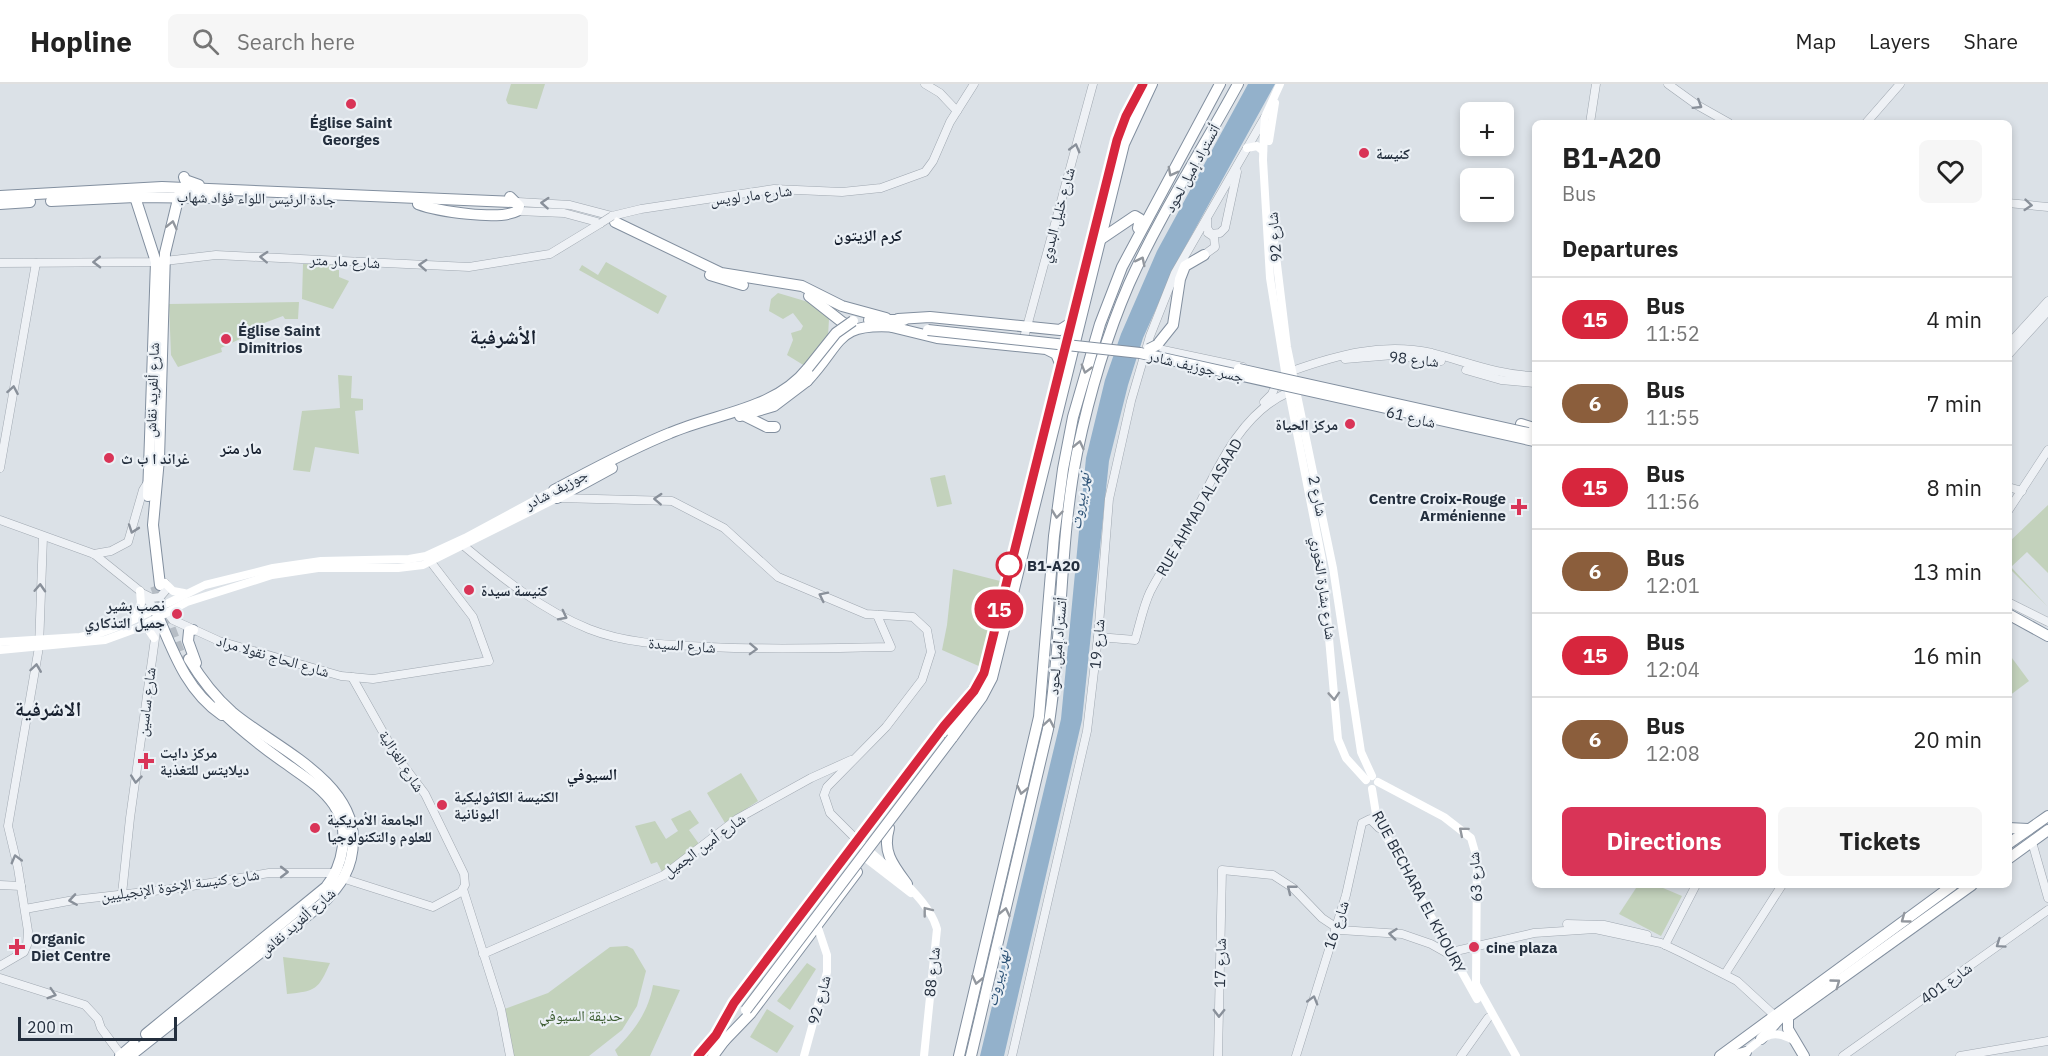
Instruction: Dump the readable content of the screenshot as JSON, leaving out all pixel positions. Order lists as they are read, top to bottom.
{
  "streets": {
    "highway": [
      "أتستراد إميل لحود",
      "جادة الرئيس اللواء فؤاد شهاب",
      "جسر جوزيف شادر",
      "شارع ألفريد نقاش",
      "جوزيف شادر"
    ],
    "main road": [
      "شارع 92",
      "شارع 2",
      "شارع بشارة الخوري",
      "شارع 63",
      "RUE BECHARA EL KHOURY",
      "شارع 88"
    ],
    "street": [
      "شارع مار لويس",
      "شارع خليل البدوي",
      "شارع مار متر",
      "شارع 98",
      "شارع 61",
      "RUE AHMAD AL ASAAD",
      "شارع 19",
      "شارع السيدة",
      "شارع الحاج نقولا مراد",
      "شارع ساسين",
      "شارع الغزالية",
      "شارع أمين الجميل",
      "شارع كنيسة الإخوة الإنجيليين",
      "شارع 16",
      "شارع 17",
      "شارع 401"
    ]
  },
  "crossings": [
    ["شارع مار لويس", "شارع مار متر"],
    ["جادة الرئيس اللواء فؤاد شهاب", "شارع ألفريد نقاش"],
    ["شارع 92", "شارع 98"],
    ["شارع 92", "شارع 61"],
    ["شارع 92", "شارع 2"],
    ["شارع 92", "RUE AHMAD AL ASAAD"],
    ["شارع 92", "شارع بشارة الخوري"],
    ["شارع 92", "شارع 19"],
    ["شارع مار متر", "شارع ألفريد نقاش"],
    ["جسر جوزيف شادر", "شارع 19"],
    ["شارع ألفريد نقاش", "شارع كنيسة الإخوة الإنجيليين"],
    ["شارع 61", "شارع 2"],
    ["شارع 61", "RUE AHMAD AL ASAAD"],
    ["شارع 61", "شارع بشارة الخوري"],
    ["جوزيف شادر", "شارع السيدة"],
    ["جوزيف شادر", "شارع الحاج نقولا مراد"],
    ["جوزيف شادر", "شارع ساسين"],
    ["شارع 2", "RUE AHMAD AL ASAAD"],
    ["شارع 2", "شارع بشارة الخوري"],
    ["شارع 2", "شارع 63"],
    ["شارع 2", "RUE BECHARA EL KHOURY"],
    ["RUE AHMAD AL ASAAD", "شارع بشارة الخوري"],
    ["شارع بشارة الخوري", "شارع 63"],
    ["شارع بشارة الخوري", "RUE BECHARA EL KHOURY"],
    ["شارع الحاج نقولا مراد", "شارع ساسين"],
    ["شارع الحاج نقولا مراد", "شارع الغزالية"],
    ["شارع ساسين", "شارع كنيسة الإخوة الإنجيليين"],
    ["شارع الغزالية", "شارع كنيسة الإخوة الإنجيليين"],
    ["شارع 63", "RUE BECHARA EL KHOURY"],
    ["RUE BECHARA EL KHOURY", "شارع 16"],
    ["شارع 16", "شارع 17"]
  ],
  "one_way": [
    "شارع خليل البدوي",
    "شارع مار متر",
    "شارع السيدة",
    "شارع ساسين",
    "شارع 63",
    "شارع 16",
    "شارع 88",
    "شارع 401"
  ],
  "districts": [
    "كرم الزيتون",
    "الأشرفية",
    "مار متر",
    "الاشرفية",
    "السيوفي"
  ],
  "water": ["نهر بيروت"],
  "parks": ["حديقة السيوفي"],
  "places": {
    "other": [
      "Église Saint Georges",
      "كنيسة",
      "Église Saint Dimitrios",
      "مركز الحياة",
      "غراند ا ب ث",
      "B1-A20",
      "كنيسة سيدة",
      "نصب بشير جميل التذكاري",
      "الكنيسة الكاثوليكية اليونانية",
      "الجامعة الأمريكية للعلوم والتكنولوجيا",
      "cine plaza"
    ],
    "health": ["Centre Croix-Rouge Arménienne", "مركز دايت ديلايتس للتغذية", "Organic Diet Centre"]
  },
  "lines": ["bus line 15"],
  "scale_bar": "200 m",
  "page": {
    "header": "Hopline",
    "search": "Search here",
    "nav": ["Map", "Layers", "Share"],
    "on_map": "15",
    "map_buttons": ["+", "−"],
    "heading": [
      ["B1-A20", "Bus"],
      "Departures"
    ],
    "list": [
      {
        "mark": "15",
        "name": "Bus",
        "note": "11:52",
        "value": "4 min"
      },
      {
        "mark": "6",
        "name": "Bus",
        "note": "11:55",
        "value": "7 min"
      },
      {
        "mark": "15",
        "name": "Bus",
        "note": "11:56",
        "value": "8 min"
      },
      {
        "mark": "6",
        "name": "Bus",
        "note": "12:01",
        "value": "13 min"
      },
      {
        "mark": "15",
        "name": "Bus",
        "note": "12:04",
        "value": "16 min"
      },
      {
        "mark": "6",
        "name": "Bus",
        "note": "12:08",
        "value": "20 min"
      }
    ],
    "buttons": ["Directions", "Tickets"],
    "scale": "200 m"
  }
}
